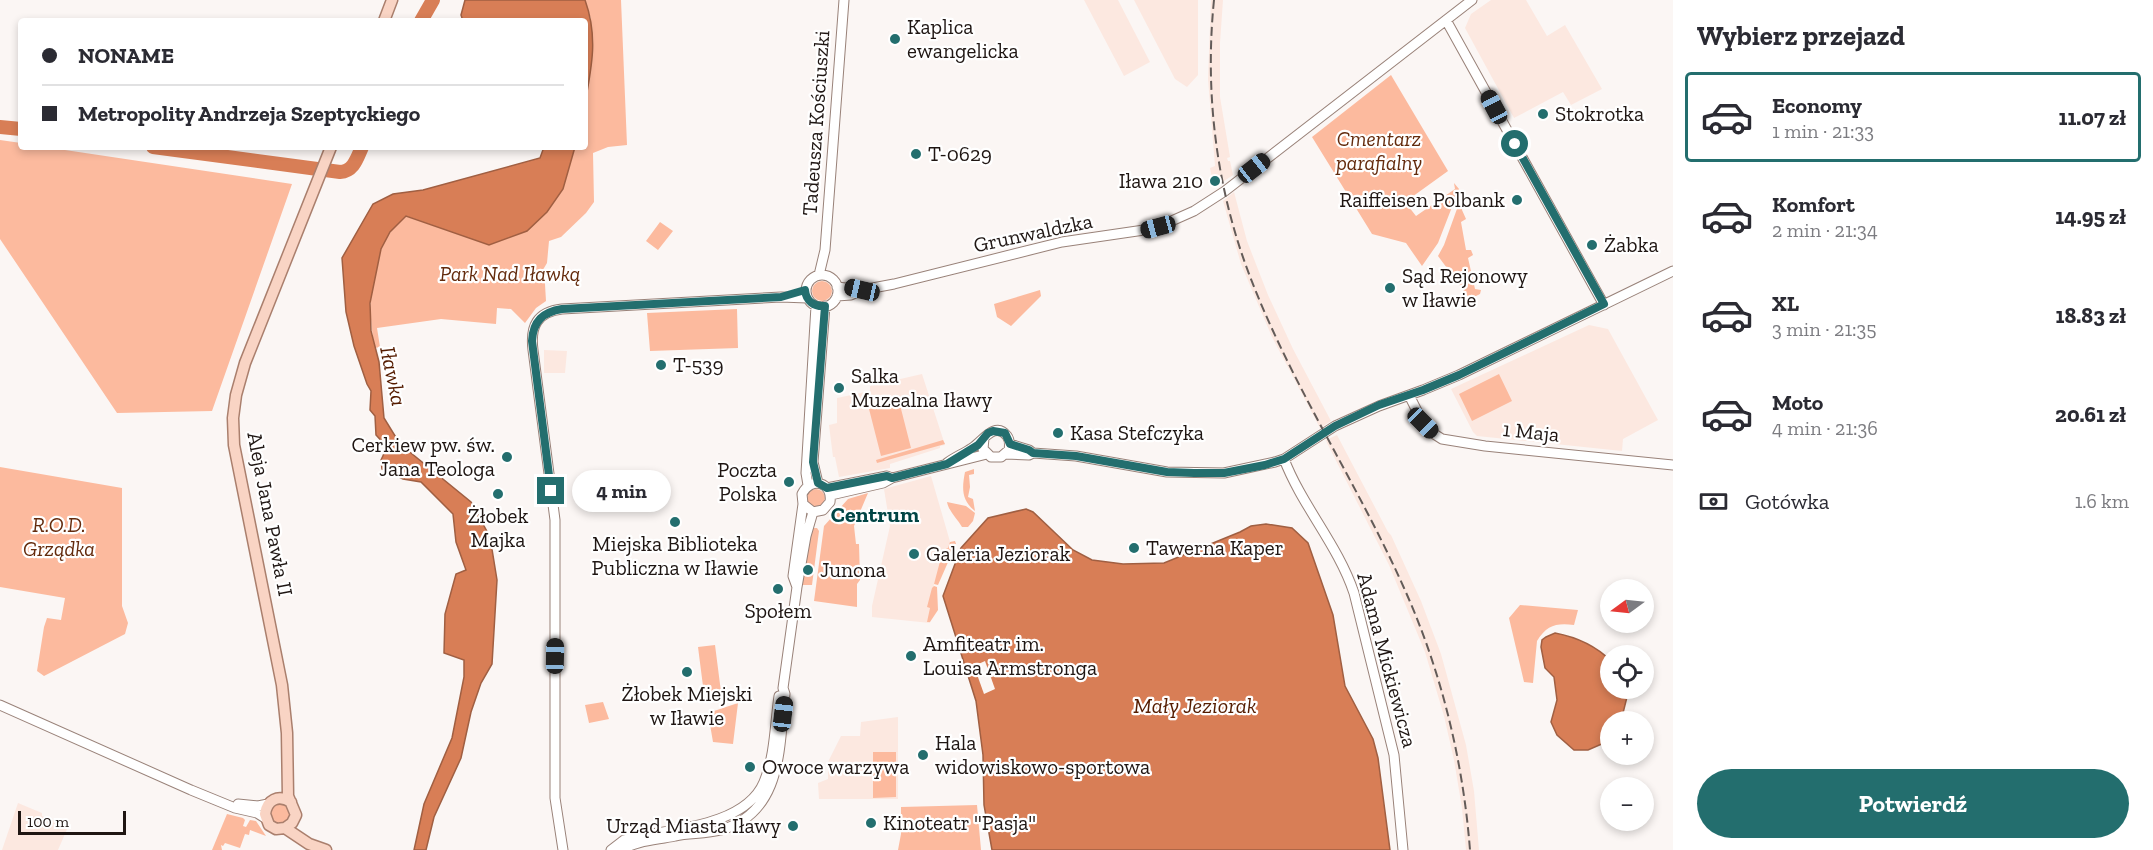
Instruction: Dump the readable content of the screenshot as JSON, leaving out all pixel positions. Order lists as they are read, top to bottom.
{
  "streets": {
    "main road": ["Aleja Jana Pawła II"],
    "street": [
      "Tadeusza Kościuszki",
      "Grunwaldzka",
      "1 Maja",
      "Adama Mickiewicza"
    ]
  },
  "crossings": [
    ["Tadeusza Kościuszki", "Grunwaldzka"]
  ],
  "districts": ["Centrum"],
  "water": ["Iławka", "Mały Jeziorak"],
  "parks": ["Cmentarz parafialny", "Park Nad Iławką", "R.O.D. Grządka"],
  "places": [
    "Kaplica ewangelicka",
    "Stokrotka",
    "T-0629",
    "Iława 210",
    "Raiffeisen Polbank",
    "Żabka",
    "Sąd Rejonowy w Iławie",
    "T-539",
    "Salka Muzealna Iławy",
    "Kasa Stefczyka",
    "Cerkiew pw. św. Jana Teologa",
    "Poczta Polska",
    "Żłobek Majka",
    "Miejska Biblioteka Publiczna w Iławie",
    "Tawerna Kaper",
    "Galeria Jeziorak",
    "Junona",
    "Społem",
    "Amfiteatr im. Louisa Armstronga",
    "Żłobek Miejski w Iławie",
    "Hala widowiskowo-sportowa",
    "Owoce warzywa",
    "Kinoteatr \"Pasja\"",
    "Urząd Miasta Iławy"
  ],
  "scale_bar": "100 m",
  "north": "left",
  "page": {
    "heading": "Wybierz przejazd",
    "banner": ["NONAME", "Metropolity Andrzeja Szeptyckiego"],
    "list": [
      {
        "name": "Economy",
        "note": "1 min · 21:33",
        "value": "11.07 zł"
      },
      {
        "name": "Komfort",
        "note": "2 min · 21:34",
        "value": "14.95 zł"
      },
      {
        "name": "XL",
        "note": "3 min · 21:35",
        "value": "18.83 zł"
      },
      {
        "name": "Moto",
        "note": "4 min · 21:36",
        "value": "20.61 zł"
      }
    ],
    "pay": ["Gotówka", "1.6 km"],
    "bubble": "4 min",
    "map_buttons": ["+", "−"],
    "buttons": "Potwierdź",
    "scale": "100 m"
  }
}
